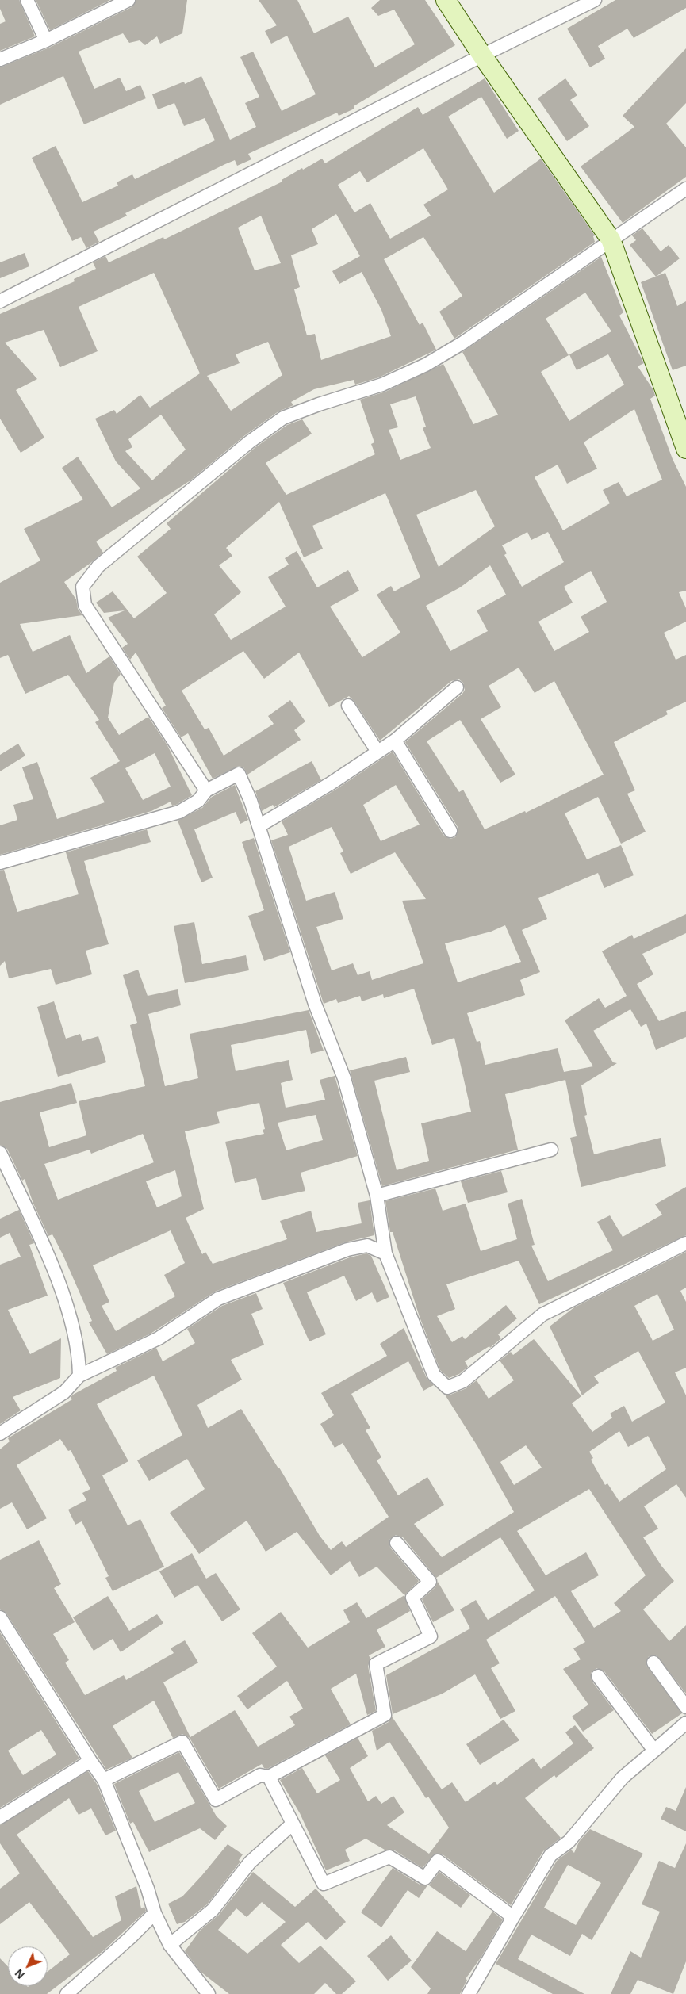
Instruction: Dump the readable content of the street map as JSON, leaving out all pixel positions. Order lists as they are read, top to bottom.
{
  "north": "bottom left"
}
